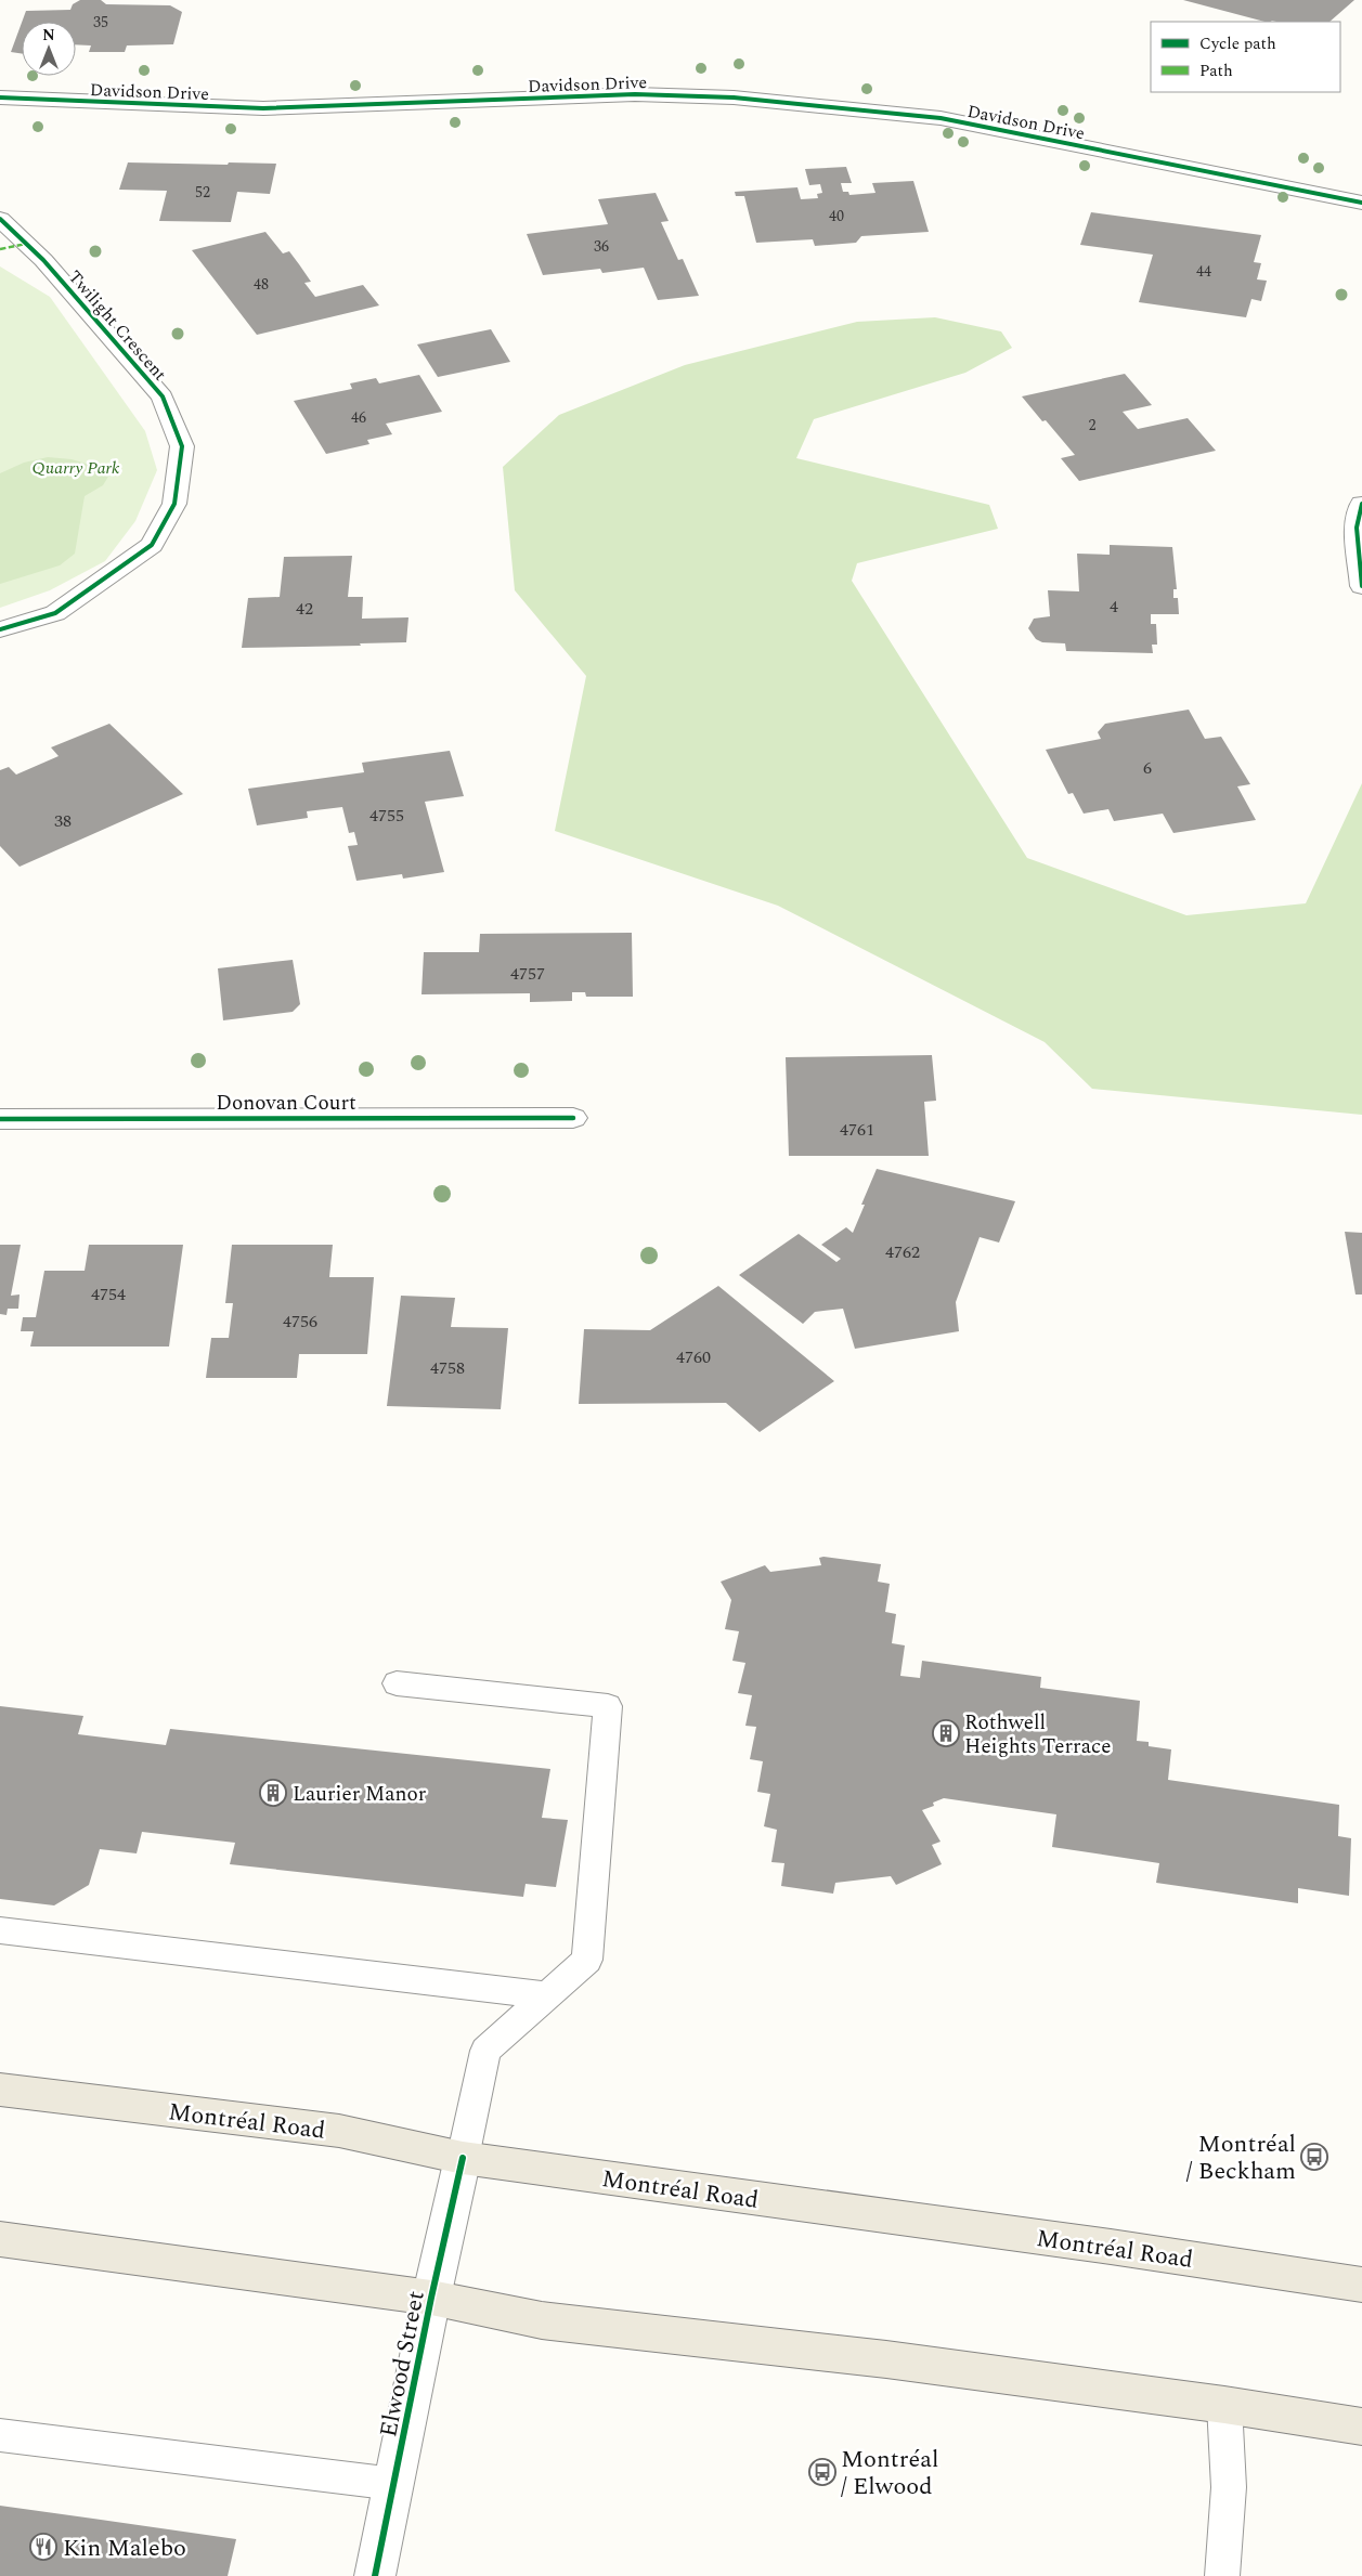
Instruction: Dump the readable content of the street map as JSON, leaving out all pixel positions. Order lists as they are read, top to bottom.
{
  "streets": {
    "main road": ["Montréal Road"],
    "street": [
      "Davidson Drive",
      "Twilight Crescent",
      "Donovan Court",
      "Elwood Street"
    ]
  },
  "crossings": [
    ["Montréal Road", "Elwood Street"]
  ],
  "parks": ["Quarry Park"],
  "places": {
    "building": ["Rothwell Heights Terrace", "Laurier Manor"],
    "bus stop": ["Montréal / Beckham", "Montréal / Elwood"],
    "restaurant": ["Kin Malebo"]
  },
  "house_numbers": [
    "35",
    "52",
    "40",
    "36",
    "44",
    "48",
    "46",
    "2",
    "4",
    "42",
    "6",
    "4755",
    "38",
    "4757",
    "4761",
    "4762",
    "4754",
    "4756",
    "4760",
    "4758"
  ],
  "legend": ["Cycle path", "Path"],
  "north": "top"
}
